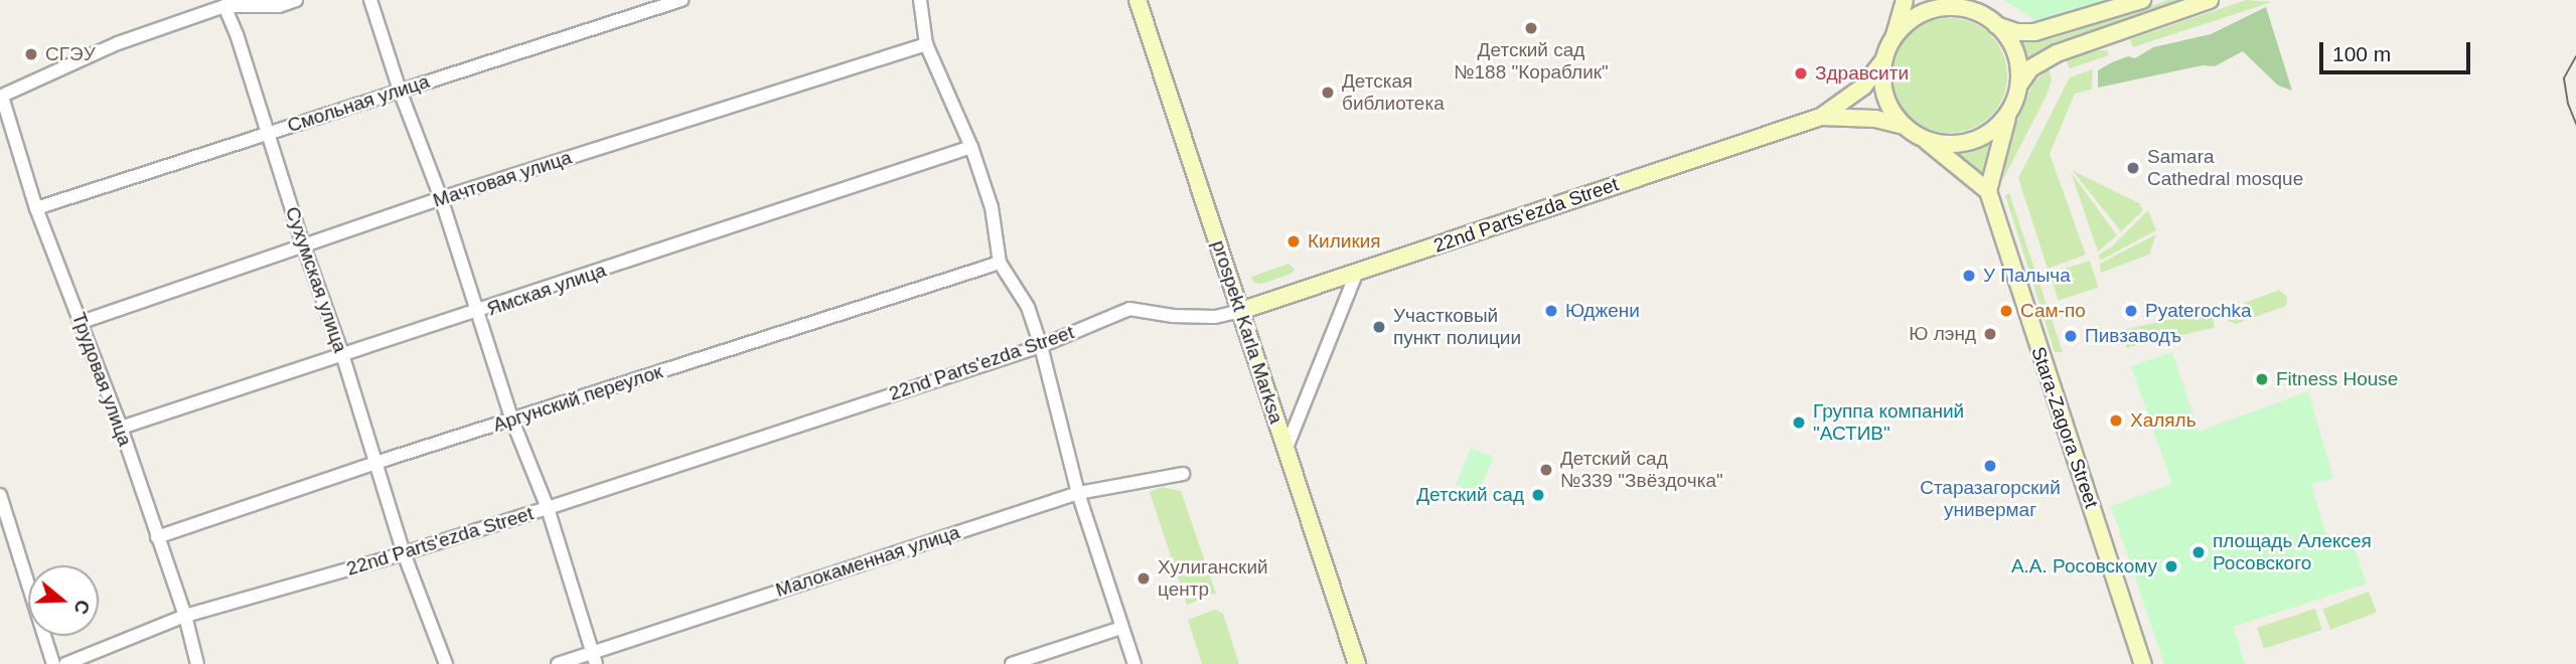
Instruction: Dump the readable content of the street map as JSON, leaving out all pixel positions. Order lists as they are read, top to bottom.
{
  "streets": {
    "street": [
      "Смольная улица",
      "Мачтовая улица",
      "22nd Parts'ezda Street",
      "Сухумская улица",
      "Ямская улица",
      "prospekt Karla Marksa",
      "Трудовая улица",
      "Аргунский переулок",
      "Stara-Zagora Street",
      "Малокаменная улица"
    ]
  },
  "crossings": [
    ["Смольная улица", "Сухумская улица"],
    ["Смольная улица", "Трудовая улица"],
    ["Мачтовая улица", "Сухумская улица"],
    ["Мачтовая улица", "Трудовая улица"],
    ["22nd Parts'ezda Street", "Сухумская улица"],
    ["22nd Parts'ezda Street", "prospekt Karla Marksa"],
    ["22nd Parts'ezda Street", "Трудовая улица"],
    ["Сухумская улица", "Ямская улица"],
    ["Сухумская улица", "Аргунский переулок"],
    ["Ямская улица", "Трудовая улица"],
    ["Трудовая улица", "Аргунский переулок"]
  ],
  "places": [
    "Детский сад №188 \"Кораблик\"",
    "СГЭУ",
    "Здравсити",
    "Детская библиотека",
    "Samara Cathedral mosque",
    "Киликия",
    "У Палыча",
    "Юджени",
    "Сам-по",
    "Pyaterochka",
    "Участковый пункт полиции",
    "Ю лэнд",
    "Пивзаводъ",
    "Fitness House",
    "Халяль",
    "Группа компаний \"АСТИВ\"",
    "Старазагорский универмаг",
    "Детский сад №339 \"Звёздочка\"",
    "Детский сад",
    "площадь Алексея Росовского",
    "А.А. Росовскому",
    "Хулиганский центр"
  ],
  "scale_bar": "100 m",
  "north": "right"
}
